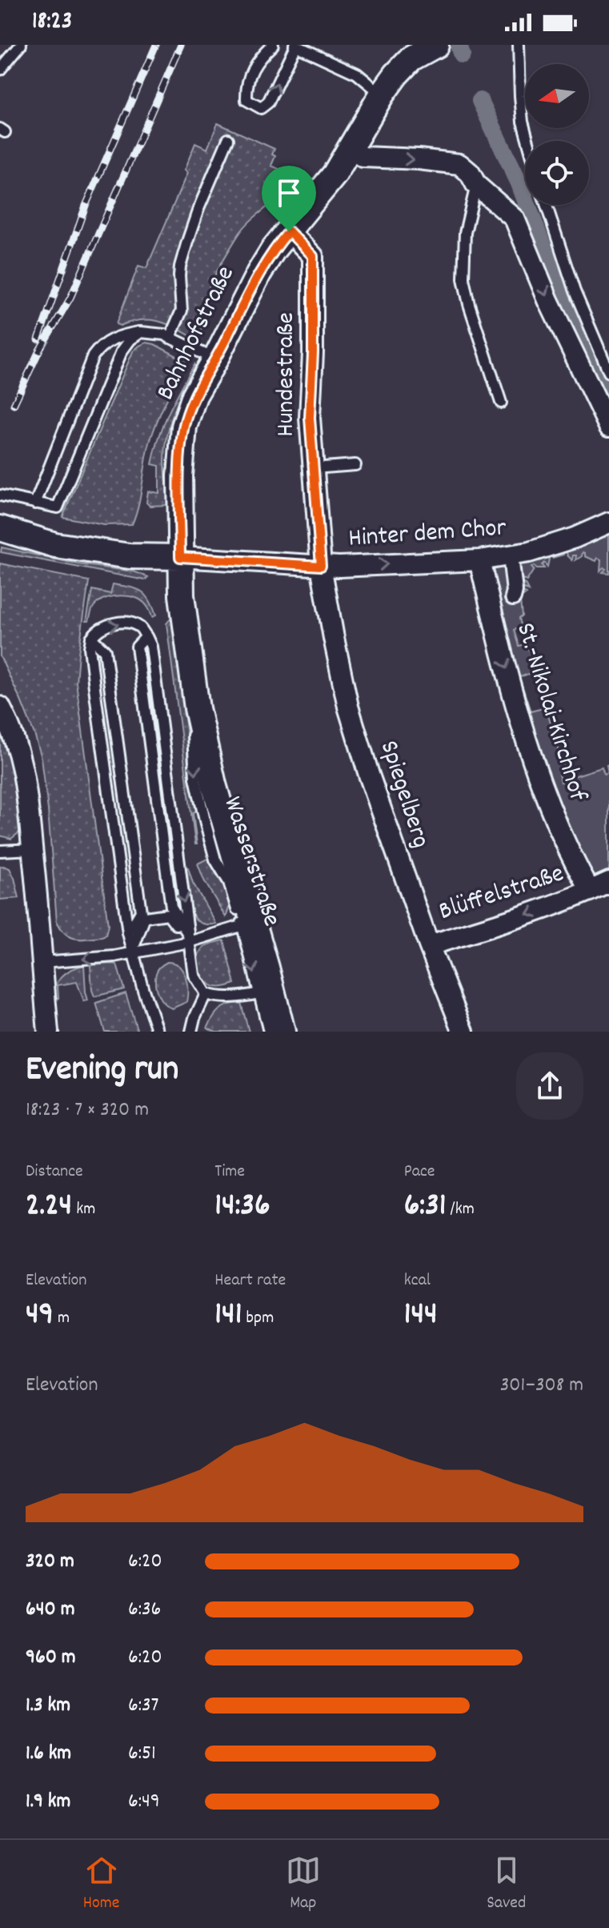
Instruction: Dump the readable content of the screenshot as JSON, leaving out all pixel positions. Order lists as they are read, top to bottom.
{
  "streets": {
    "street": [
      "Bahnhofstraße",
      "Hundestraße",
      "Hinter dem Chor",
      "St.-Nikolai-Kirchhof",
      "Spiegelberg",
      "Wasserstraße",
      "Blüffelstraße"
    ]
  },
  "crossings": [
    ["Bahnhofstraße", "Hundestraße"],
    ["Bahnhofstraße", "Hinter dem Chor"],
    ["Bahnhofstraße", "Wasserstraße"],
    ["Hundestraße", "Hinter dem Chor"],
    ["Hundestraße", "Spiegelberg"],
    ["Hinter dem Chor", "St.-Nikolai-Kirchhof"],
    ["Hinter dem Chor", "Spiegelberg"],
    ["Hinter dem Chor", "Wasserstraße"],
    ["St.-Nikolai-Kirchhof", "Blüffelstraße"],
    ["Spiegelberg", "Blüffelstraße"]
  ],
  "one_way": ["Hinter dem Chor", "St.-Nikolai-Kirchhof", "Blüffelstraße"],
  "north": "left",
  "page": {
    "status": "18:23",
    "heading": ["Evening run", "18:23 · 7 × 320 m"],
    "stats": [
      ["Distance", "2.24 km"],
      ["Time", "14:36"],
      ["Pace", "6:31 /km"],
      ["Elevation", "49 m"],
      ["Heart rate", "141 bpm"],
      ["kcal", "144"]
    ],
    "chart": ["Elevation", "301–308 m"],
    "list": [
      {
        "name": "320 m",
        "note": "6:20"
      },
      {
        "name": "640 m",
        "note": "6:36"
      },
      {
        "name": "960 m",
        "note": "6:20"
      },
      {
        "name": "1.3 km",
        "note": "6:37"
      },
      {
        "name": "1.6 km",
        "note": "6:51"
      },
      {
        "name": "1.9 km",
        "note": "6:49"
      }
    ],
    "tabs": ["Home", "Map", "Saved"]
  }
}
